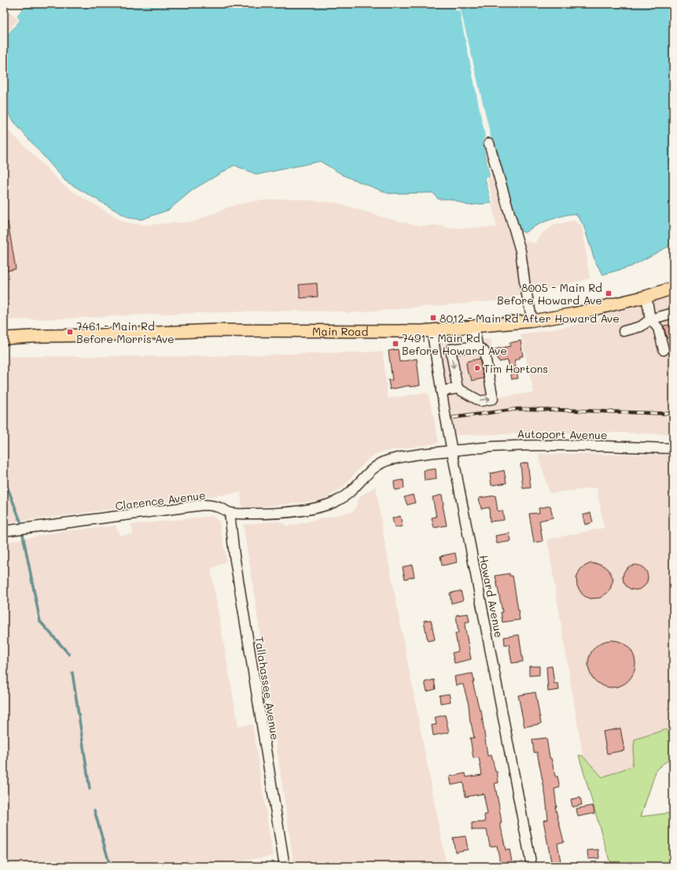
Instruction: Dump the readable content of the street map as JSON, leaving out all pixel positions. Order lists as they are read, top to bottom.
{
  "streets": {
    "main road": ["Main Road"],
    "street": [
      "Autoport Avenue",
      "Clarence Avenue",
      "Howard Avenue",
      "Tallahassee Avenue"
    ]
  },
  "crossings": [
    ["Main Road", "Howard Avenue"],
    ["Autoport Avenue", "Clarence Avenue"],
    ["Autoport Avenue", "Howard Avenue"],
    ["Clarence Avenue", "Howard Avenue"],
    ["Clarence Avenue", "Tallahassee Avenue"]
  ],
  "places": {
    "transit": [
      "8005 - Main Rd Before Howard Ave",
      "8012 - Main Rd After Howard Ave",
      "7461 - Main Rd Before Morris Ave",
      "7491 - Main Rd Before Howard Ave"
    ],
    "other": ["Tim Hortons"]
  }
}
